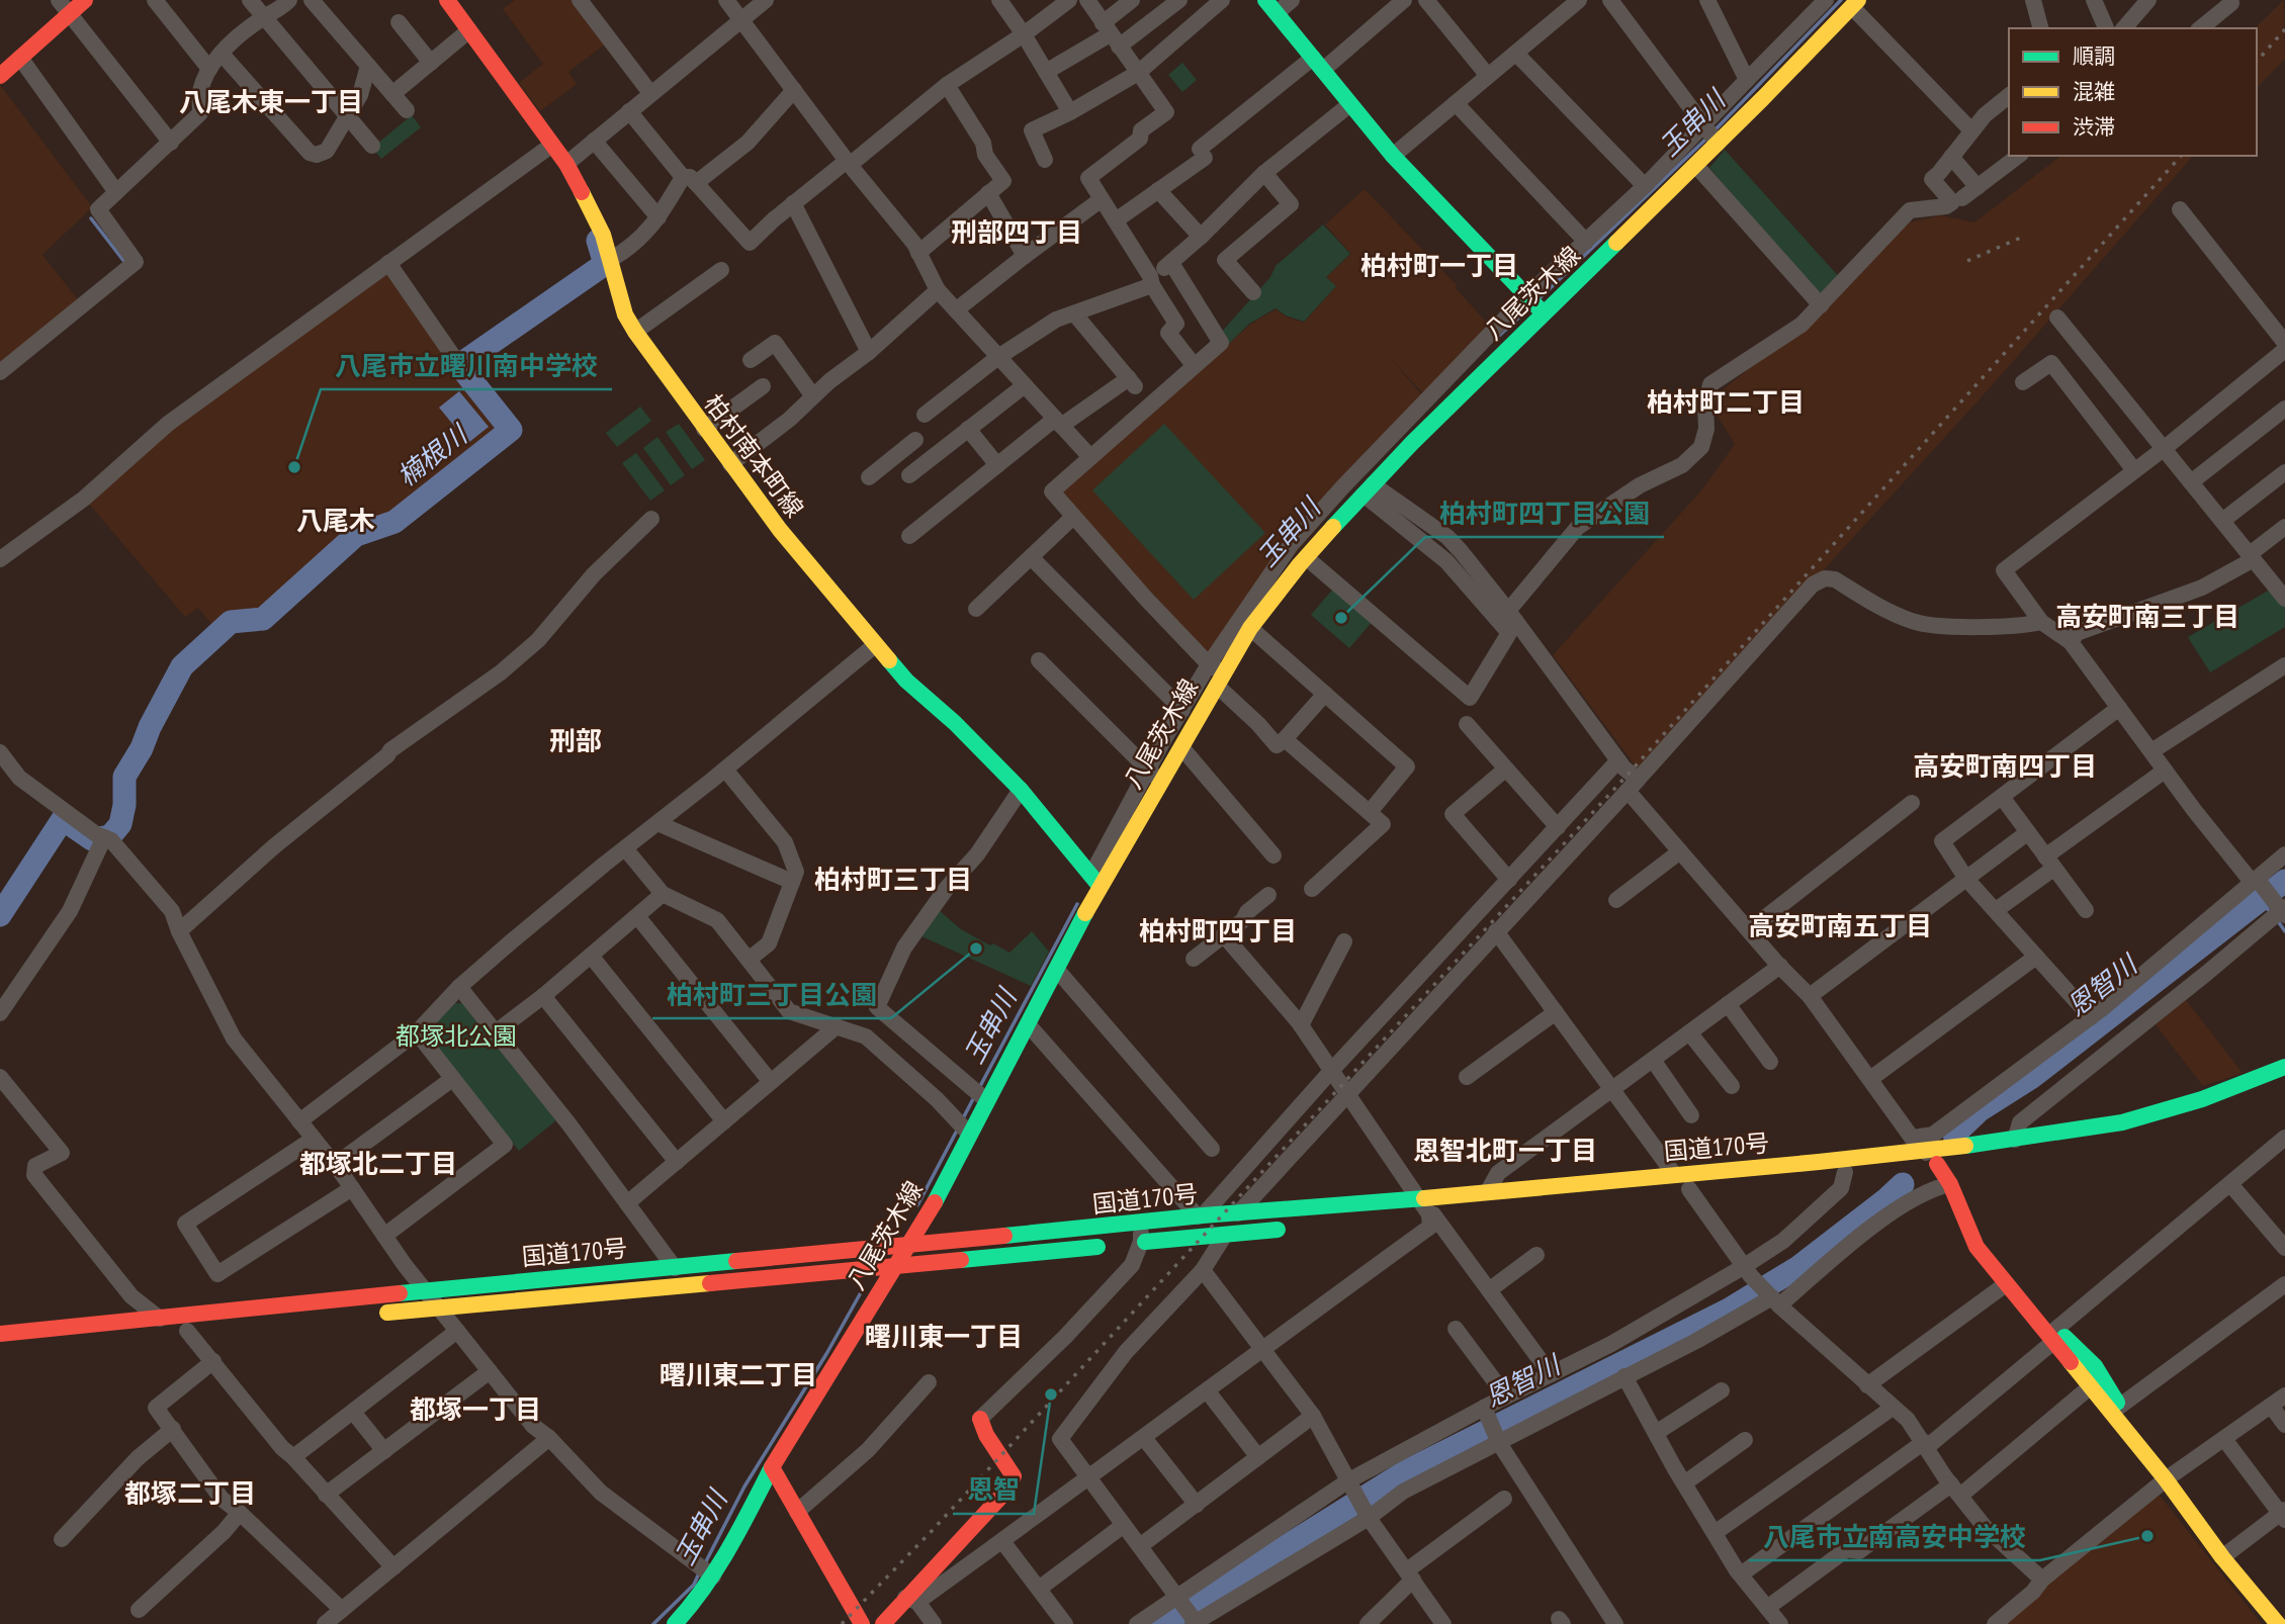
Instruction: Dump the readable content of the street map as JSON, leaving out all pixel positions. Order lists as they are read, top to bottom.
{
  "streets": {
    "main road": ["八尾茨木線", "柏村南本町線", "国道170号"]
  },
  "crossings": [
    ["八尾茨木線", "柏村南本町線"],
    ["八尾茨木線", "国道170号"]
  ],
  "districts": [
    "八尾木東一丁目",
    "刑部四丁目",
    "柏村町一丁目",
    "柏村町二丁目",
    "八尾木",
    "高安町南三丁目",
    "刑部",
    "高安町南四丁目",
    "柏村町三丁目",
    "高安町南五丁目",
    "柏村町四丁目",
    "恩智北町一丁目",
    "都塚北二丁目",
    "曙川東一丁目",
    "曙川東二丁目",
    "都塚一丁目",
    "都塚二丁目"
  ],
  "water": ["玉串川", "楠根川", "恩智川"],
  "parks": ["都塚北公園"],
  "places": [
    "八尾市立曙川南中学校",
    "柏村町四丁目公園",
    "柏村町三丁目公園",
    "恩智",
    "八尾市立南高安中学校"
  ],
  "legend": ["順調", "混雑", "渋滞"]
}
